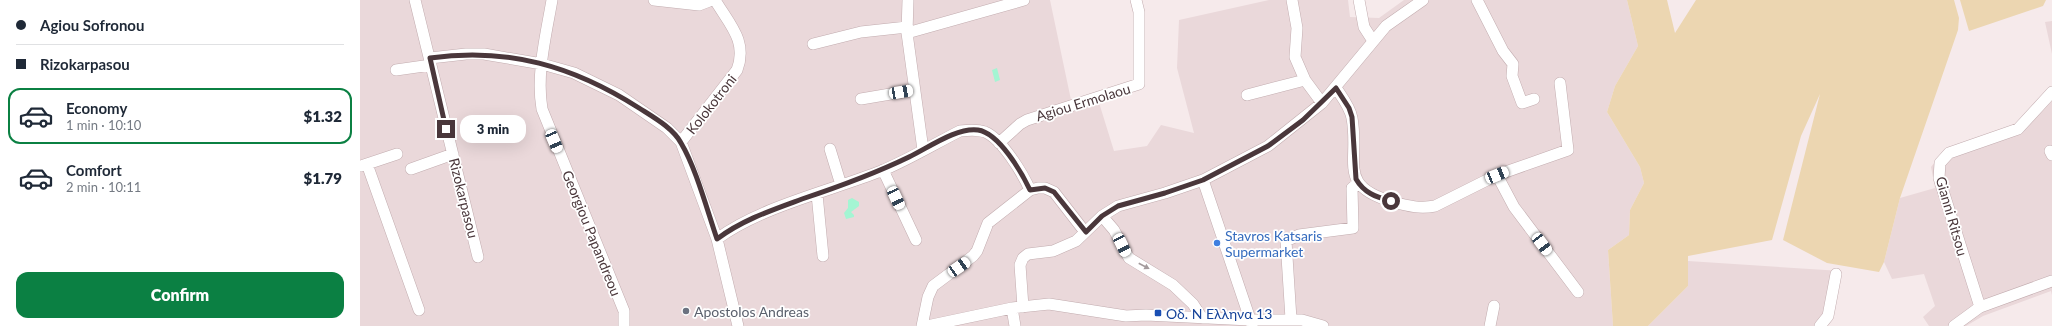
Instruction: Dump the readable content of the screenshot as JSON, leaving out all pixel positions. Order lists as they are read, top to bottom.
{
  "streets": {
    "street": [
      "Agiou Ermolaou",
      "Kolokotroni",
      "Rizokarpasou",
      "Gianni Ritsou",
      "Georgiou Papandreou"
    ]
  },
  "places": {
    "other": ["Stavros Katsaris Supermarket", "Apostolos Andreas"],
    "transit": ["Οδ. Ν Ελληνα 13"]
  },
  "page": {
    "banner": ["Agiou Sofronou", "Rizokarpasou"],
    "list": [
      {
        "name": "Economy",
        "note": "1 min · 10:10",
        "value": "$1.32"
      },
      {
        "name": "Comfort",
        "note": "2 min · 10:11",
        "value": "$1.79"
      }
    ],
    "bubble": "3 min",
    "buttons": "Confirm"
  }
}
